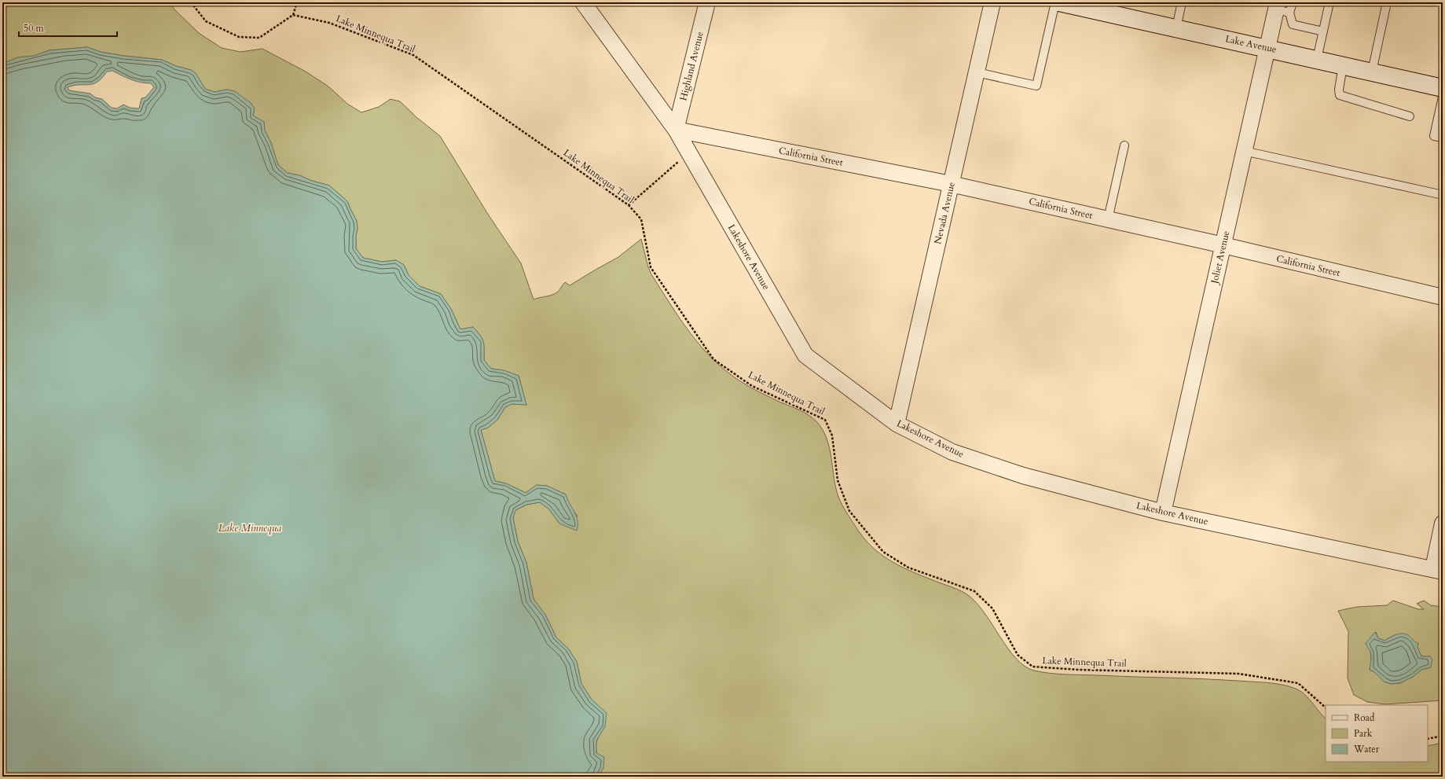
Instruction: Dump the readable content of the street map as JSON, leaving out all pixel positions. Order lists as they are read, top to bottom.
{
  "streets": {
    "main road": ["Lake Avenue"],
    "street": [
      "Highland Avenue",
      "California Street",
      "Nevada Avenue",
      "Lakeshore Avenue",
      "Joliet Avenue"
    ],
    "path": ["Lake Minnequa Trail"]
  },
  "crossings": [
    ["Lake Avenue", "Joliet Avenue"],
    ["Highland Avenue", "California Street"],
    ["Highland Avenue", "Lakeshore Avenue"],
    ["California Street", "Nevada Avenue"],
    ["California Street", "Lakeshore Avenue"],
    ["California Street", "Joliet Avenue"],
    ["Nevada Avenue", "Lakeshore Avenue"],
    ["Lakeshore Avenue", "Joliet Avenue"]
  ],
  "water": ["Lake Minnequa"],
  "legend": ["Road", "Park", "Water"],
  "scale_bar": "50 m"
}
